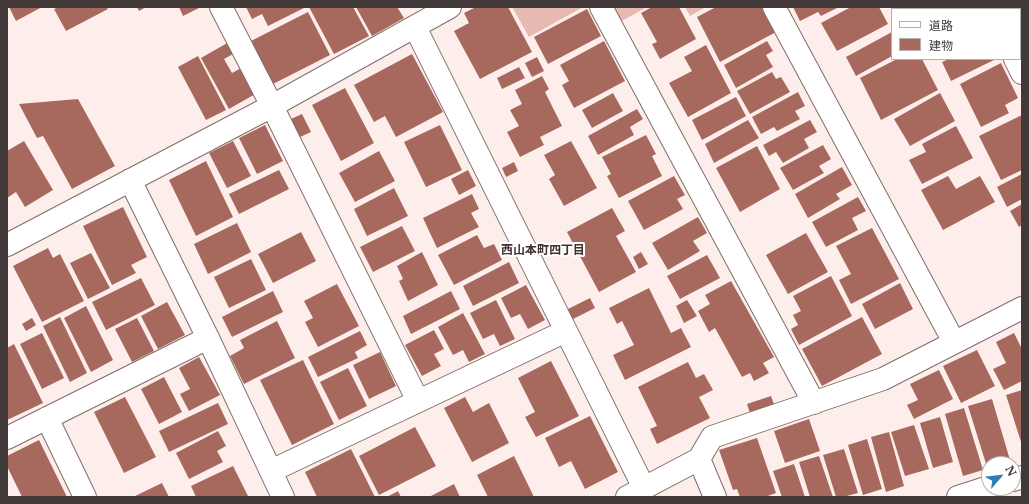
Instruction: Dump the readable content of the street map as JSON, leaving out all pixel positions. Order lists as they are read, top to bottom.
{
  "districts": ["西山本町四丁目"],
  "legend": ["道路", "建物"],
  "north": "top right"
}
